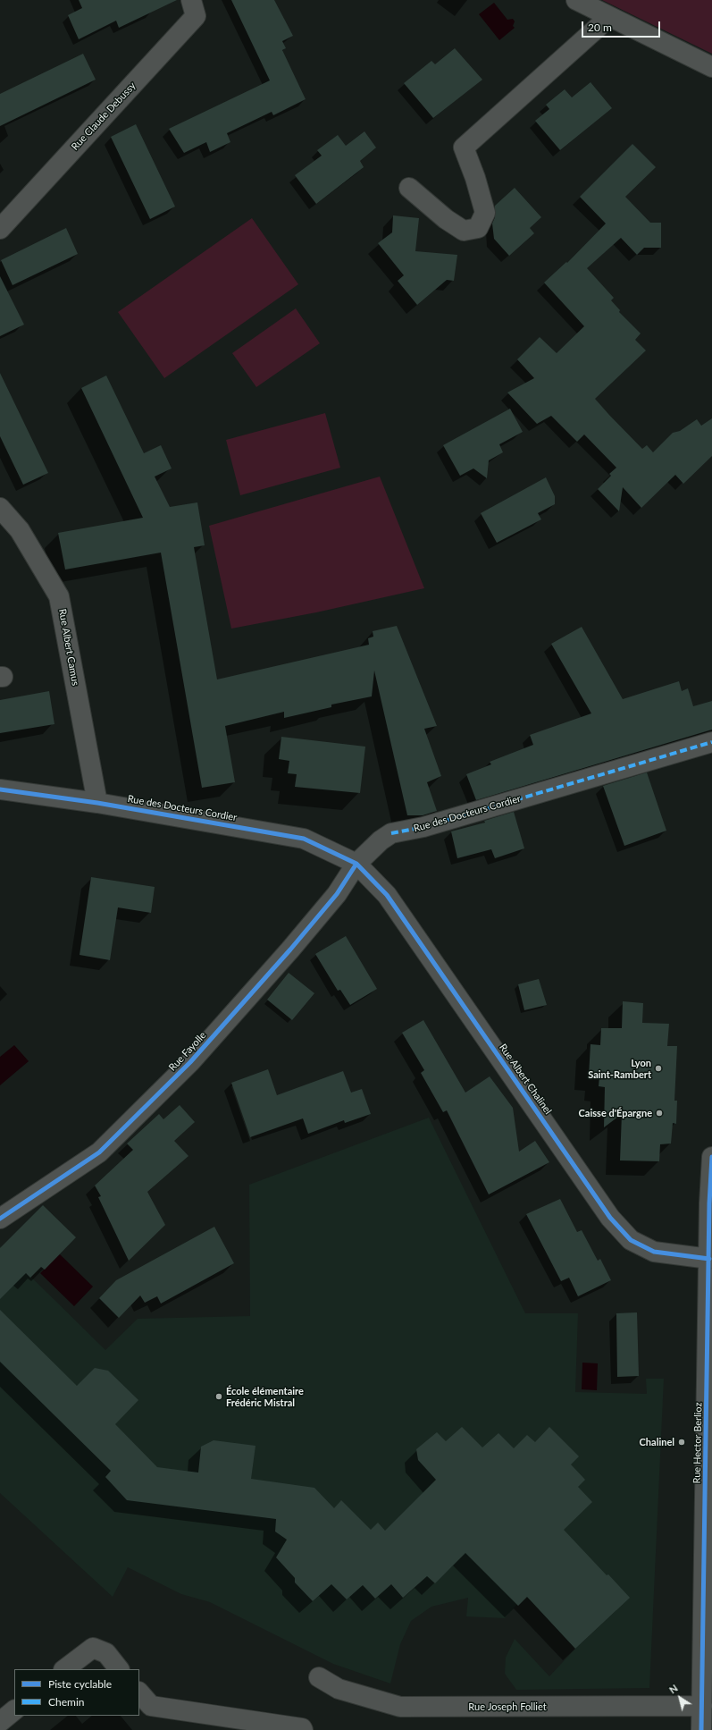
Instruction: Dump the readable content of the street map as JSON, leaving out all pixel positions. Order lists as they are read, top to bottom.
{
  "streets": {
    "street": [
      "Rue Claude Debussy",
      "Rue Albert Camus",
      "Rue des Docteurs Cordier",
      "Rue Fayolle",
      "Rue Albert Chalinel",
      "Rue Hector Berlioz",
      "Rue Joseph Folliet"
    ]
  },
  "crossings": [
    ["Rue Albert Camus", "Rue des Docteurs Cordier"],
    ["Rue des Docteurs Cordier", "Rue Fayolle"],
    ["Rue des Docteurs Cordier", "Rue Albert Chalinel"],
    ["Rue Fayolle", "Rue Albert Chalinel"],
    ["Rue Albert Chalinel", "Rue Hector Berlioz"],
    ["Rue Hector Berlioz", "Rue Joseph Folliet"]
  ],
  "places": [
    "Lyon Saint-Rambert",
    "Caisse d'Épargne",
    "École élémentaire Frédéric Mistral",
    "Chalinel"
  ],
  "legend": ["Piste cyclable", "Chemin"],
  "scale_bar": "20 m",
  "north": "top left"
}
